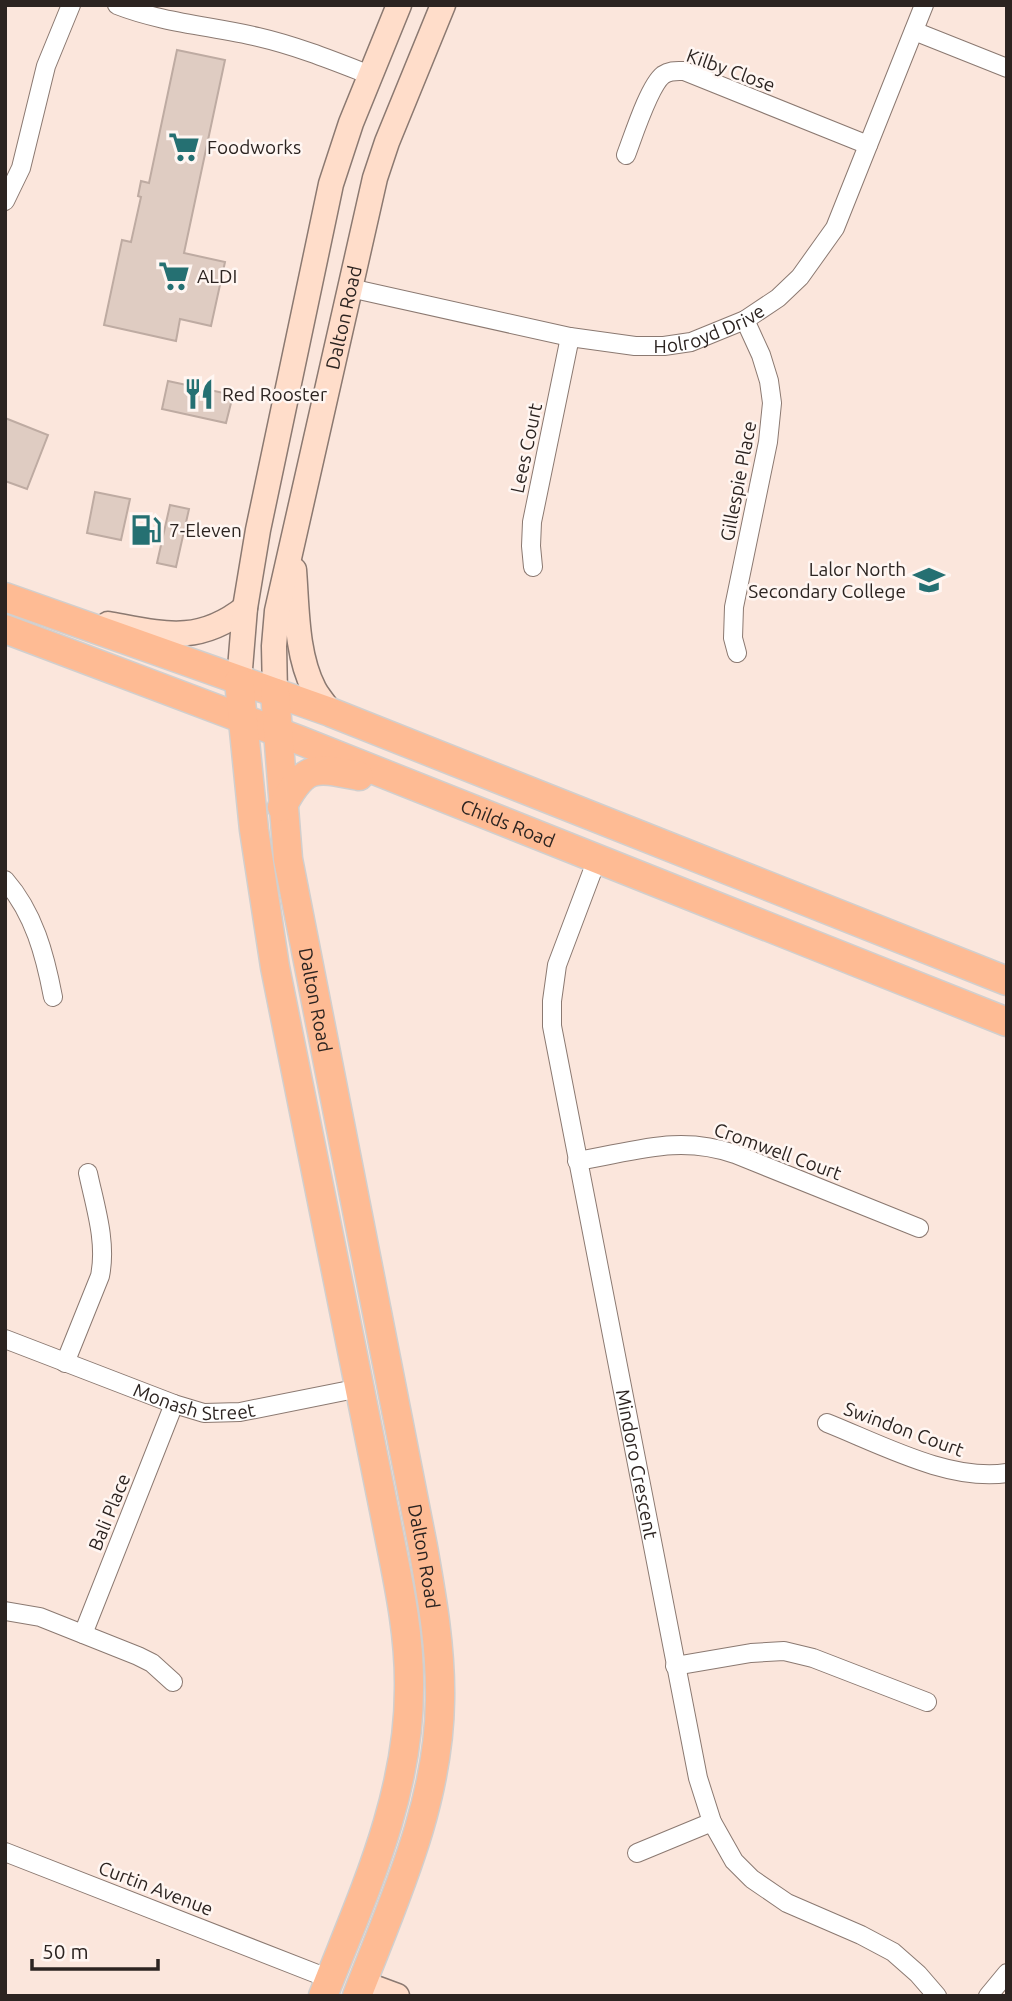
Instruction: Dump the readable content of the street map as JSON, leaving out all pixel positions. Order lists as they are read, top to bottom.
{
  "streets": {
    "main road": [
      "Dalton Road",
      "Holroyd Drive",
      "Childs Road",
      "Monash Street",
      "Mindoro Crescent"
    ],
    "street": [
      "Kilby Close",
      "Lees Court",
      "Gillespie Place",
      "Cromwell Court",
      "Swindon Court",
      "Bali Place",
      "Curtin Avenue"
    ]
  },
  "crossings": [
    ["Kilby Close", "Holroyd Drive"],
    ["Dalton Road", "Holroyd Drive"],
    ["Dalton Road", "Childs Road"],
    ["Dalton Road", "Monash Street"],
    ["Dalton Road", "Curtin Avenue"],
    ["Holroyd Drive", "Lees Court"],
    ["Holroyd Drive", "Gillespie Place"],
    ["Childs Road", "Mindoro Crescent"],
    ["Cromwell Court", "Mindoro Crescent"],
    ["Monash Street", "Bali Place"]
  ],
  "places": {
    "supermarket": ["Foodworks", "ALDI"],
    "restaurant": ["Red Rooster"],
    "fuel station": ["7-Eleven"],
    "school or university": ["Lalor North Secondary College"]
  },
  "scale_bar": "50 m"
}
